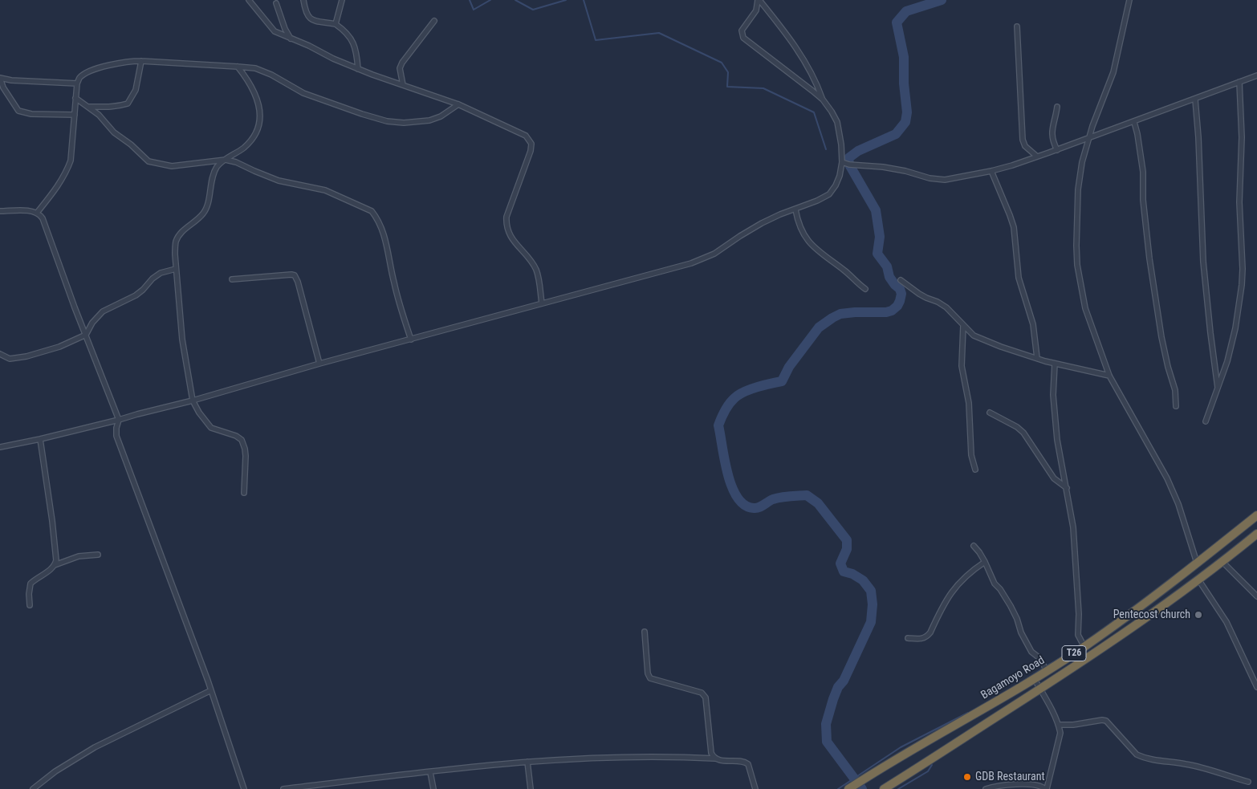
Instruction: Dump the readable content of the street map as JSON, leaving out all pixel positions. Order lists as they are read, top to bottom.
{
  "streets": {
    "highway": ["T26", "Bagamoyo Road"]
  },
  "places": ["Pentecost church", "GDB Restaurant"]
}
